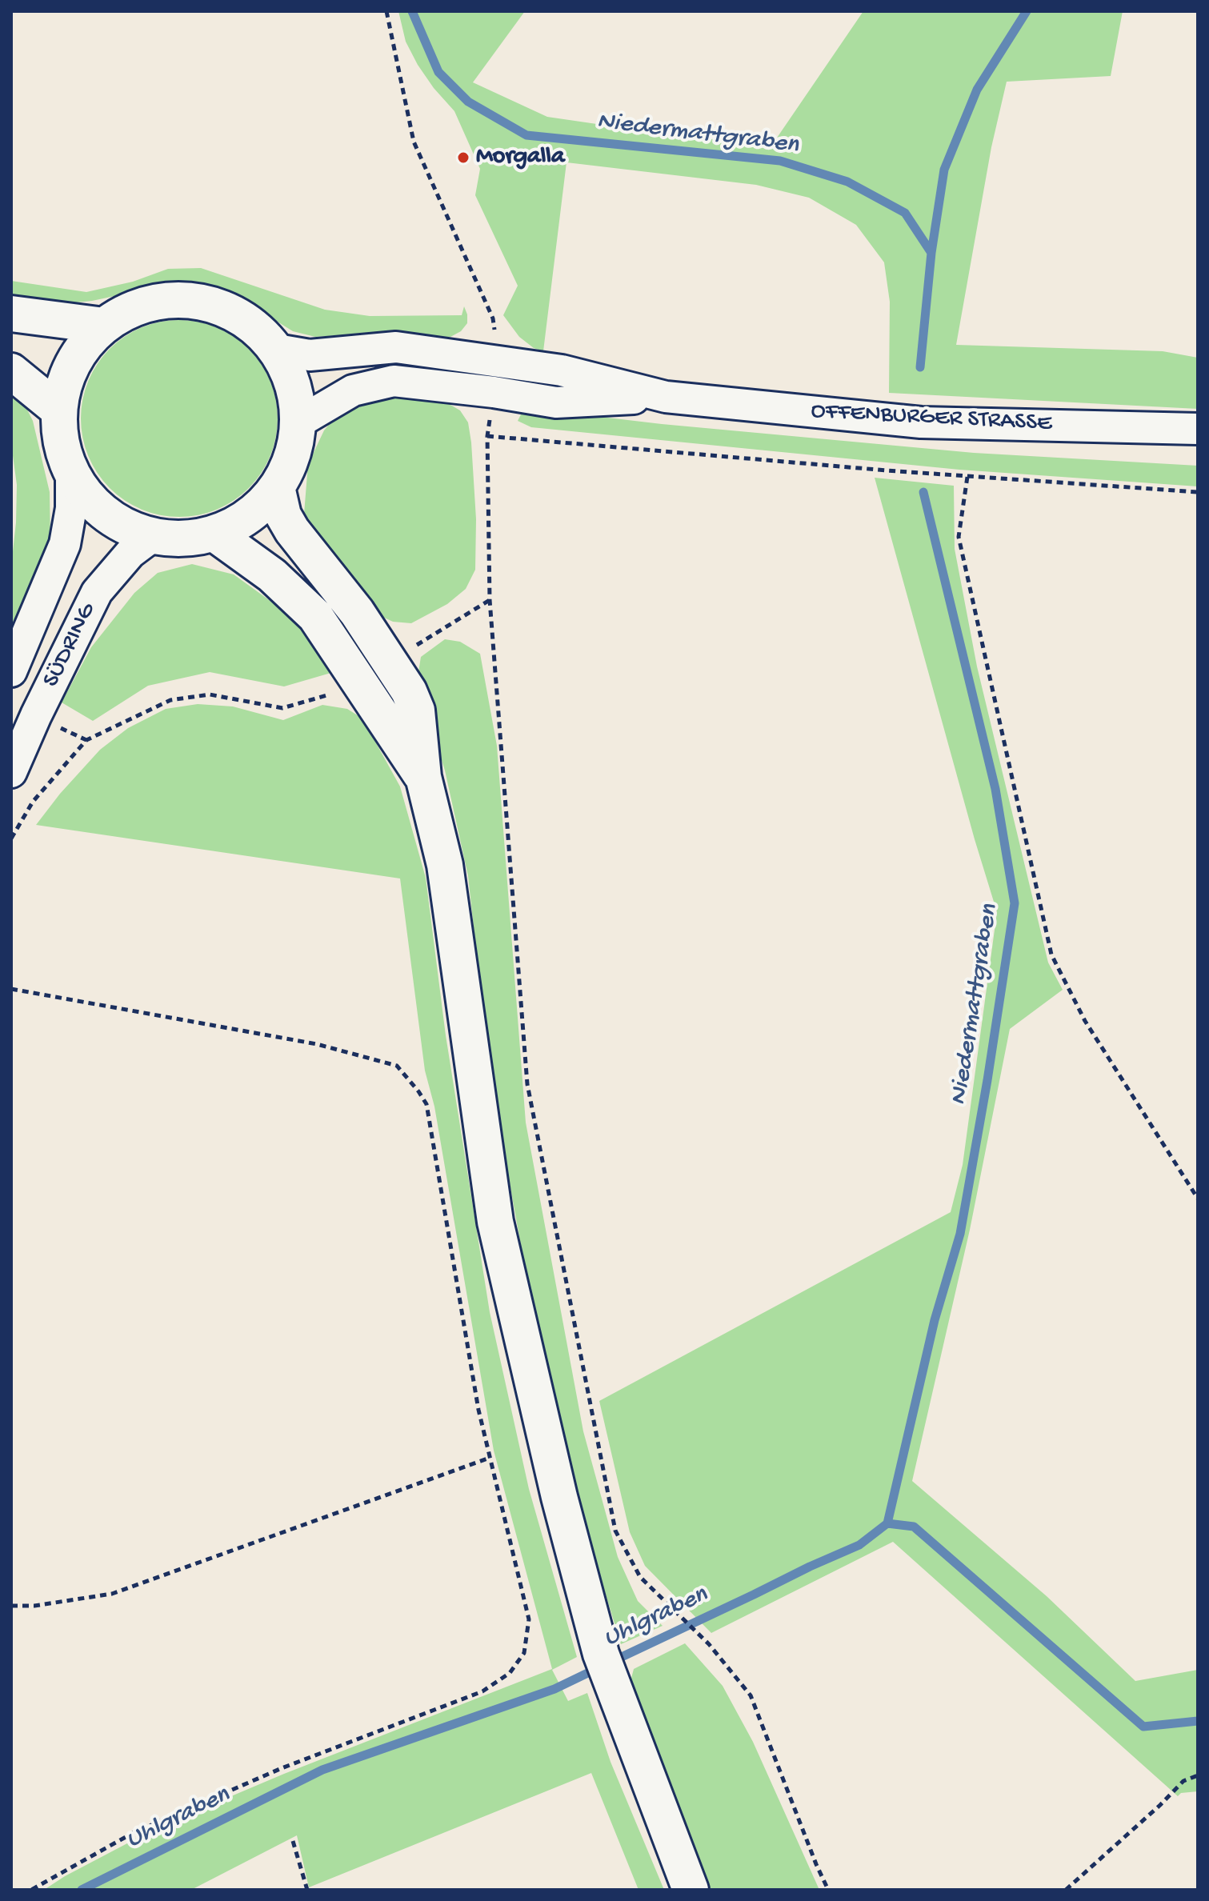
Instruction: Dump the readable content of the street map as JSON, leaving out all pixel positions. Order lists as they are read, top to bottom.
{
  "streets": {
    "street": ["OFFENBURGER STRASSE", "SÜDRING"]
  },
  "water": ["Niedermattgraben", "Uhlgraben"],
  "places": ["Morgalla"]
}
